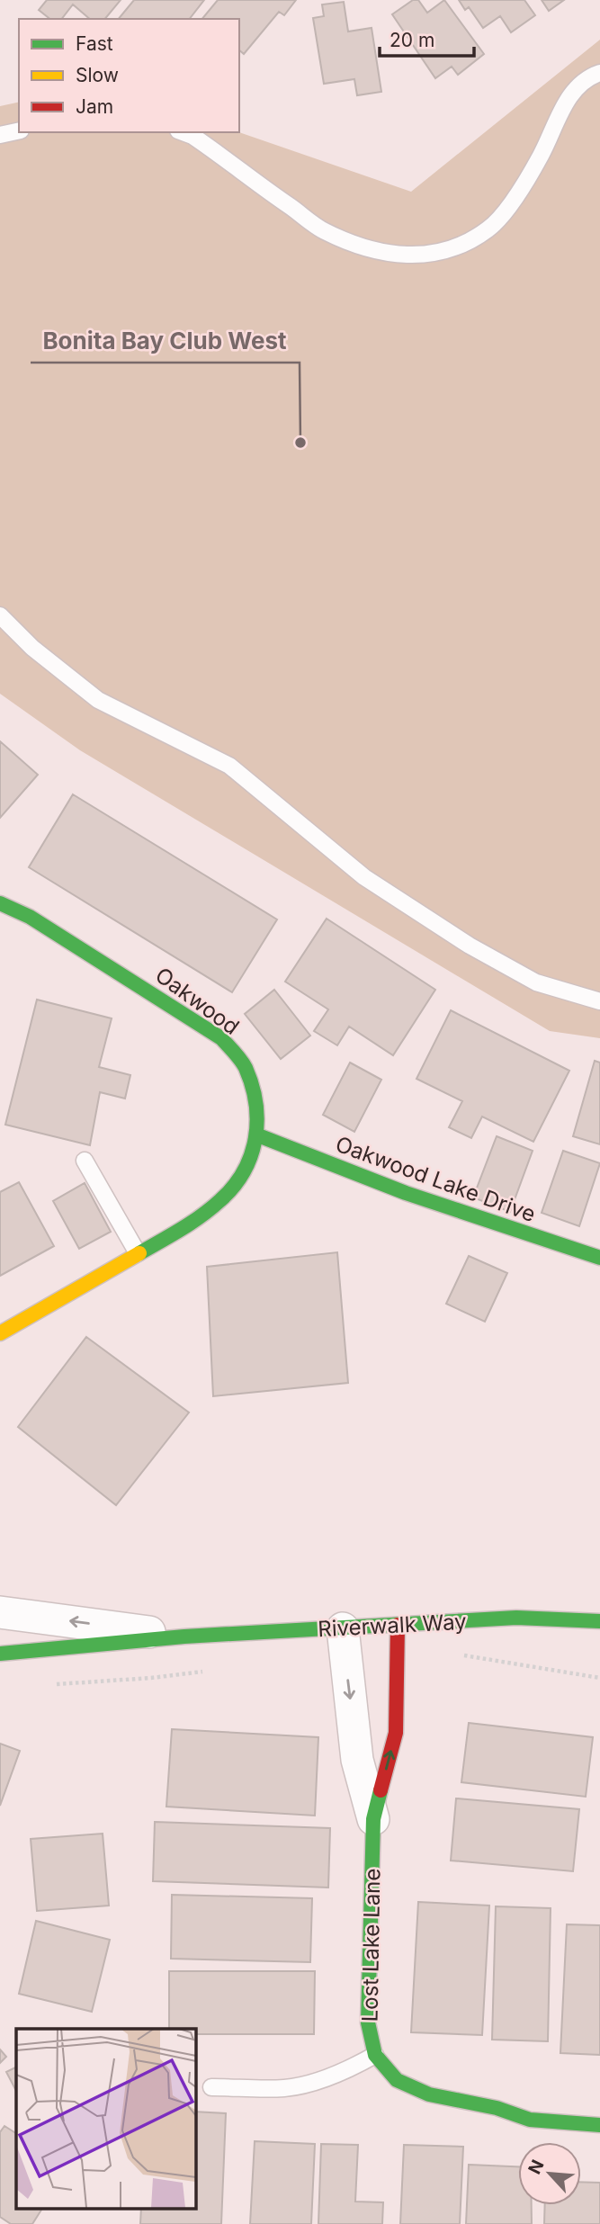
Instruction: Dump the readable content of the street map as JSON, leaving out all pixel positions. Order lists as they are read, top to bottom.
{
  "streets": {
    "street": [
      "Oakwood",
      "Oakwood Lake Drive",
      "Riverwalk Way",
      "Lost Lake Lane"
    ]
  },
  "crossings": [
    ["Oakwood", "Oakwood Lake Drive"],
    ["Riverwalk Way", "Lost Lake Lane"]
  ],
  "places": ["Bonita Bay Club West"],
  "legend": ["Fast", "Slow", "Jam"],
  "scale_bar": "20 m",
  "north": "top left"
}
